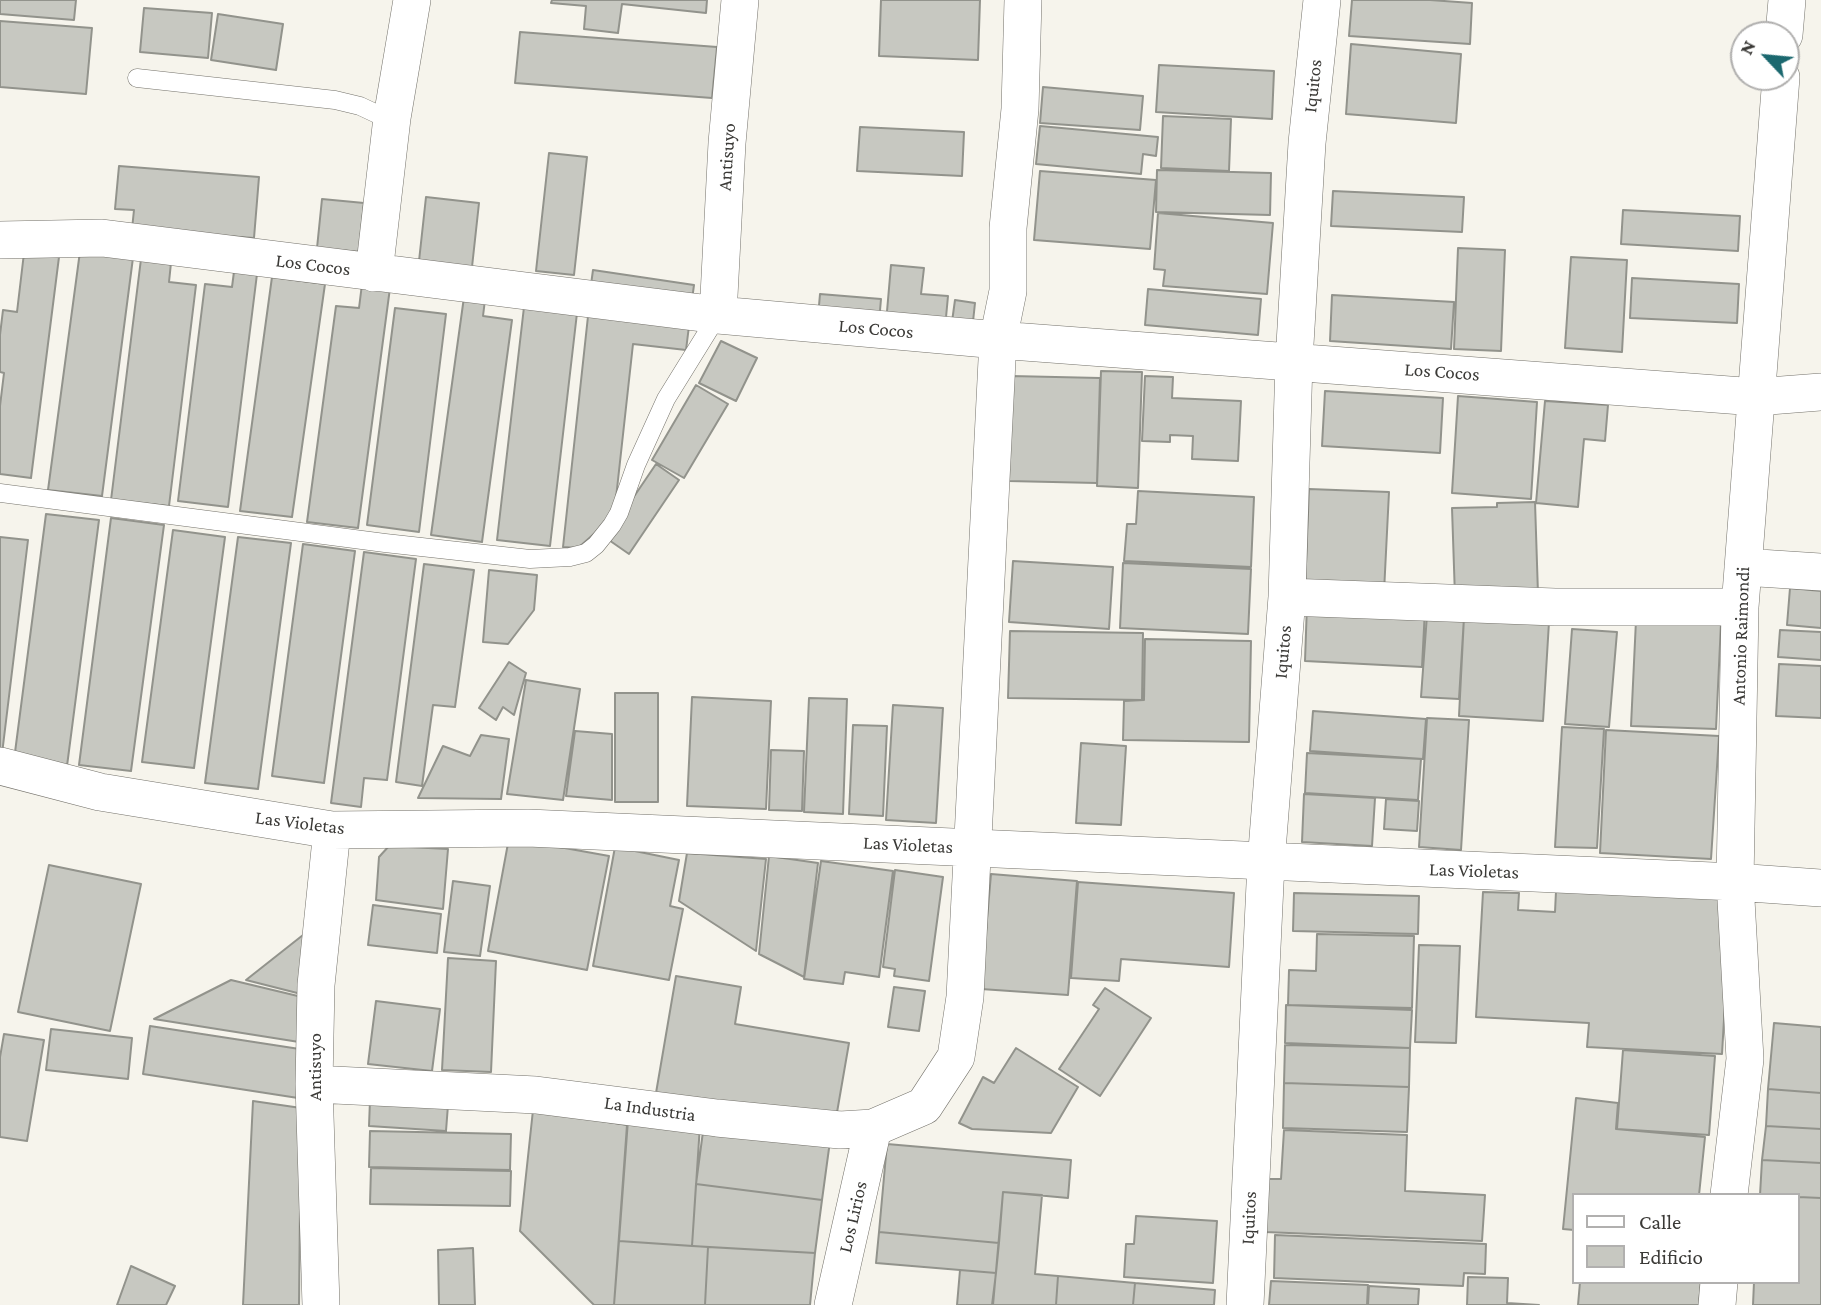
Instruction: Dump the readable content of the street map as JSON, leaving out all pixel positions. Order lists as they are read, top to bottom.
{
  "streets": {
    "street": [
      "Iquitos",
      "Antisuyo",
      "Los Cocos",
      "Antonio Raimondi",
      "Las Violetas",
      "La Industria",
      "Los Lirios"
    ]
  },
  "crossings": [
    ["Iquitos", "Los Cocos"],
    ["Iquitos", "Las Violetas"],
    ["Antisuyo", "Los Cocos"],
    ["Antisuyo", "Las Violetas"],
    ["Antisuyo", "La Industria"],
    ["Los Cocos", "Antonio Raimondi"],
    ["Antonio Raimondi", "Las Violetas"],
    ["Las Violetas", "La Industria"],
    ["La Industria", "Los Lirios"]
  ],
  "legend": ["Calle", "Edificio"],
  "north": "top left"
}
